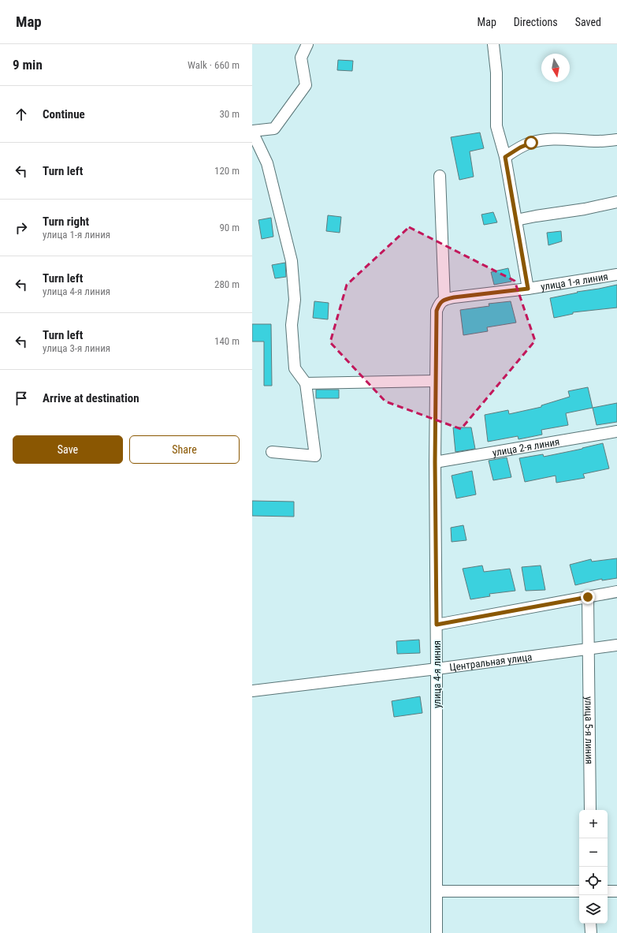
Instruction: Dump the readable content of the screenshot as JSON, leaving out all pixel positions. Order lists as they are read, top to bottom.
{
  "streets": {
    "street": [
      "улица 1-я линия",
      "улица 2-я линия",
      "Центральная улица",
      "улица 4-я линия",
      "улица 5-я линия"
    ]
  },
  "crossings": [
    ["улица 1-я линия", "улица 4-я линия"],
    ["улица 2-я линия", "улица 4-я линия"],
    ["Центральная улица", "улица 4-я линия"],
    ["Центральная улица", "улица 5-я линия"]
  ],
  "north": "bottom",
  "page": {
    "header": "Map",
    "nav": ["Map", "Directions", "Saved"],
    "heading": ["9 min", "Walk · 660 m"],
    "list": [
      ["Continue", "30 m"],
      ["Turn left", "120 m"],
      ["Turn right", "улица 1-я линия", "90 m"],
      ["Turn left", "улица 4-я линия", "280 m"],
      ["Turn left", "улица 3-я линия", "140 m"],
      "Arrive at destination"
    ],
    "buttons": ["Save", "Share"],
    "map_buttons": ["+", "−"]
  }
}
